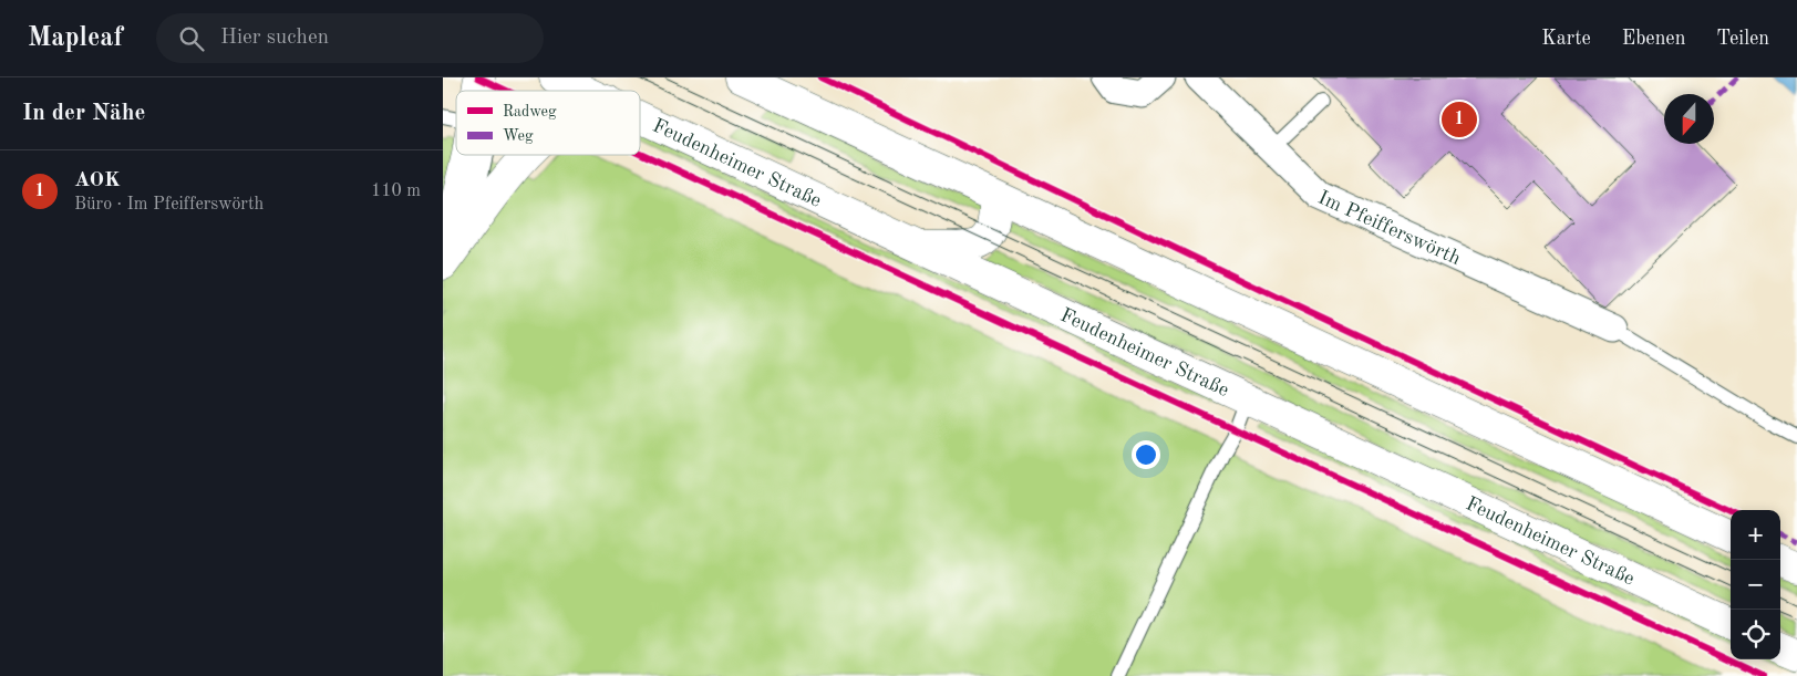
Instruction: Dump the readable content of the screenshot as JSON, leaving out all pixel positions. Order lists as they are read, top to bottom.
{
  "streets": {
    "main road": ["Feudenheimer Straße"],
    "street": ["Im Pfeifferswörth"]
  },
  "legend": ["Radweg", "Weg"],
  "north": "bottom",
  "page": {
    "header": "Mapleaf",
    "search": "Hier suchen",
    "nav": ["Karte", "Ebenen", "Teilen"],
    "heading": "In der Nähe",
    "pins": "1",
    "list": [
      {
        "mark": "1",
        "name": "AOK",
        "note": "Büro · Im Pfeifferswörth",
        "value": "110 m"
      }
    ],
    "map_buttons": ["+", "−"]
  }
}
